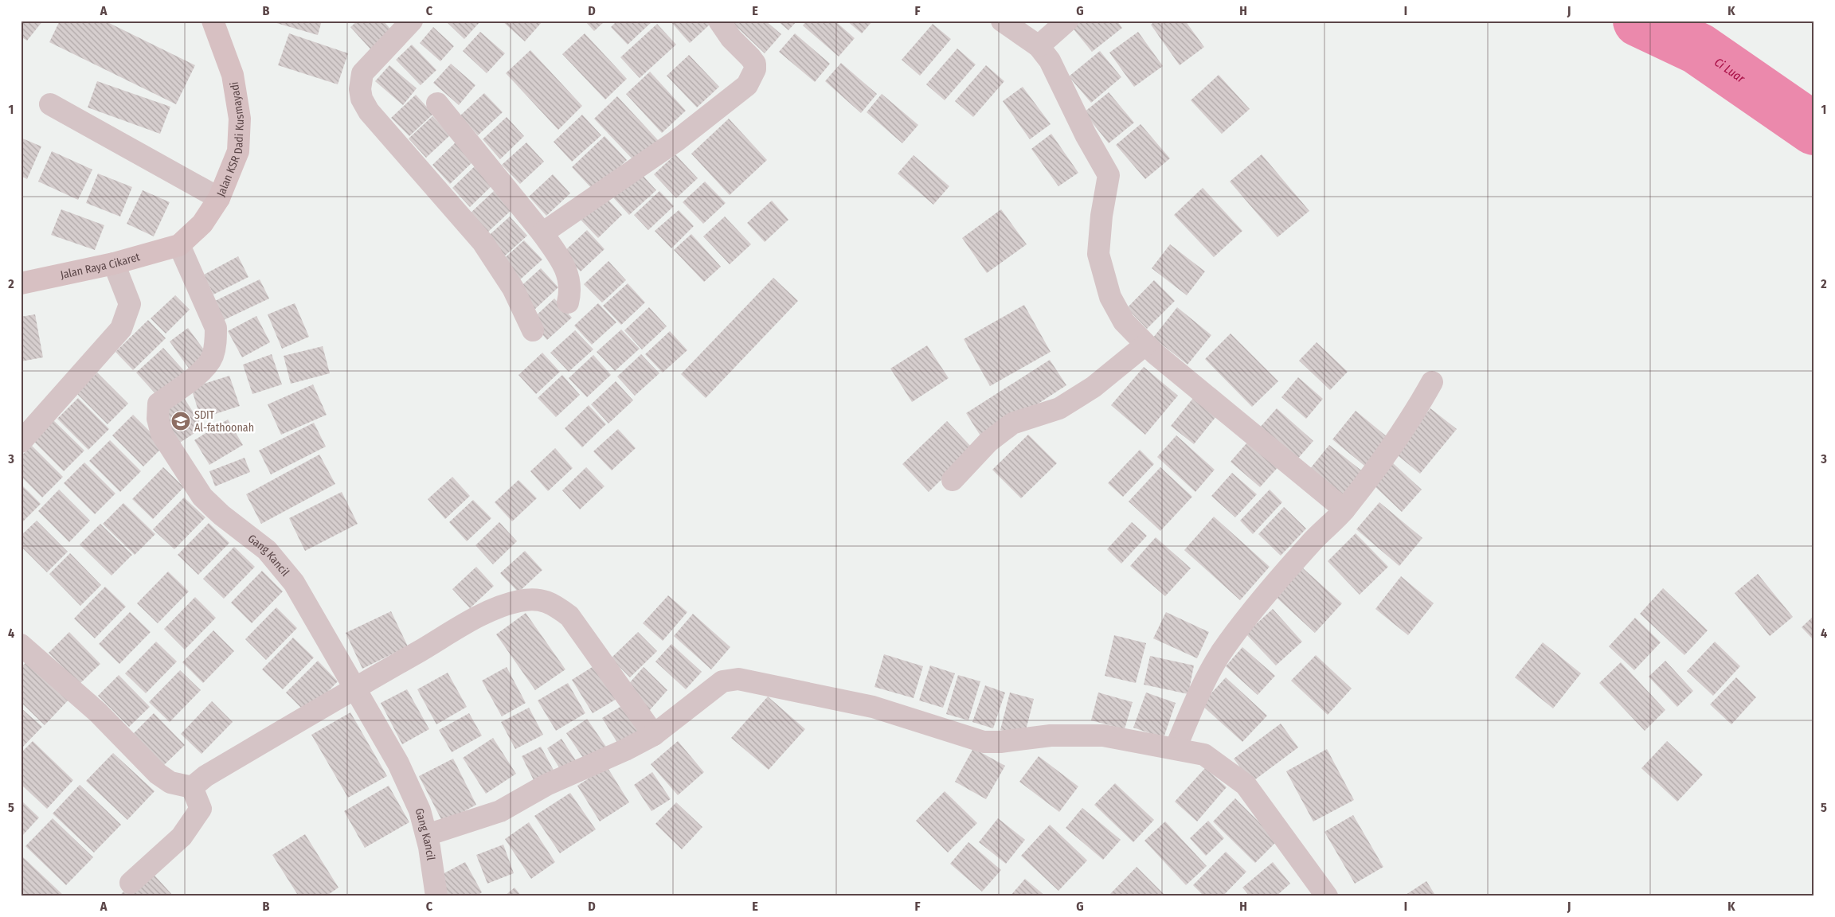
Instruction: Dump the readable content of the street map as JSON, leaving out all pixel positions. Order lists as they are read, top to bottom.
{
  "streets": {
    "main road": ["Jalan KSR Dadi Kusmayadi", "Jalan Raya Cikaret"],
    "street": ["Gang Kancil"]
  },
  "crossings": [
    ["Jalan KSR Dadi Kusmayadi", "Jalan Raya Cikaret"],
    ["Jalan KSR Dadi Kusmayadi", "Gang Kancil"],
    ["Jalan Raya Cikaret", "Gang Kancil"]
  ],
  "water": ["Ci Luar"],
  "places": {
    "school or university": ["SDIT Al-fathoonah"]
  },
  "grid": {
    "columns": [
      "A",
      "B",
      "C",
      "D",
      "E",
      "F",
      "G",
      "H",
      "I",
      "J",
      "K"
    ],
    "rows": [
      "1",
      "2",
      "3",
      "4",
      "5"
    ]
  }
}
